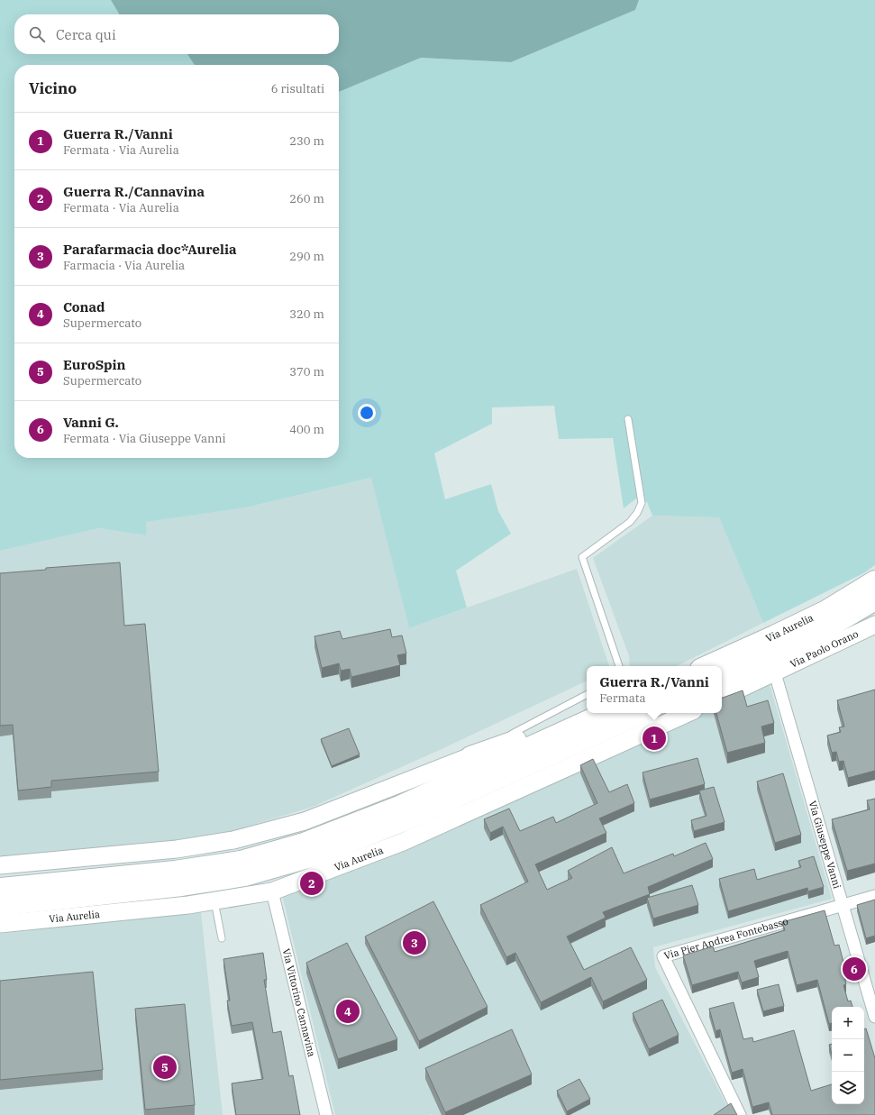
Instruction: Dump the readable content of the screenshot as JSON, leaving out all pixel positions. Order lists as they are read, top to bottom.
{
  "streets": {
    "highway": ["Via Aurelia"],
    "street": [
      "Via Paolo Orano",
      "Via Giuseppe Vanni",
      "Via Pier Andrea Fontebasso",
      "Via Vittorino Cannavina"
    ]
  },
  "crossings": [
    ["Via Aurelia", "Via Vittorino Cannavina"],
    ["Via Paolo Orano", "Via Giuseppe Vanni"],
    ["Via Giuseppe Vanni", "Via Pier Andrea Fontebasso"]
  ],
  "page": {
    "search": "Cerca qui",
    "heading": ["Vicino", "6 risultati"],
    "list": [
      {
        "mark": "1",
        "name": "Guerra R./Vanni",
        "note": "Fermata · Via Aurelia",
        "value": "230 m"
      },
      {
        "mark": "2",
        "name": "Guerra R./Cannavina",
        "note": "Fermata · Via Aurelia",
        "value": "260 m"
      },
      {
        "mark": "3",
        "name": "Parafarmacia doc*Aurelia",
        "note": "Farmacia · Via Aurelia",
        "value": "290 m"
      },
      {
        "mark": "4",
        "name": "Conad",
        "note": "Supermercato",
        "value": "320 m"
      },
      {
        "mark": "5",
        "name": "EuroSpin",
        "note": "Supermercato",
        "value": "370 m"
      },
      {
        "mark": "6",
        "name": "Vanni G.",
        "note": "Fermata · Via Giuseppe Vanni",
        "value": "400 m"
      }
    ],
    "popup": ["Guerra R./Vanni", "Fermata"],
    "pins": [
      "1",
      "2",
      "3",
      "6",
      "4",
      "5"
    ],
    "map_buttons": ["+", "−"]
  }
}
